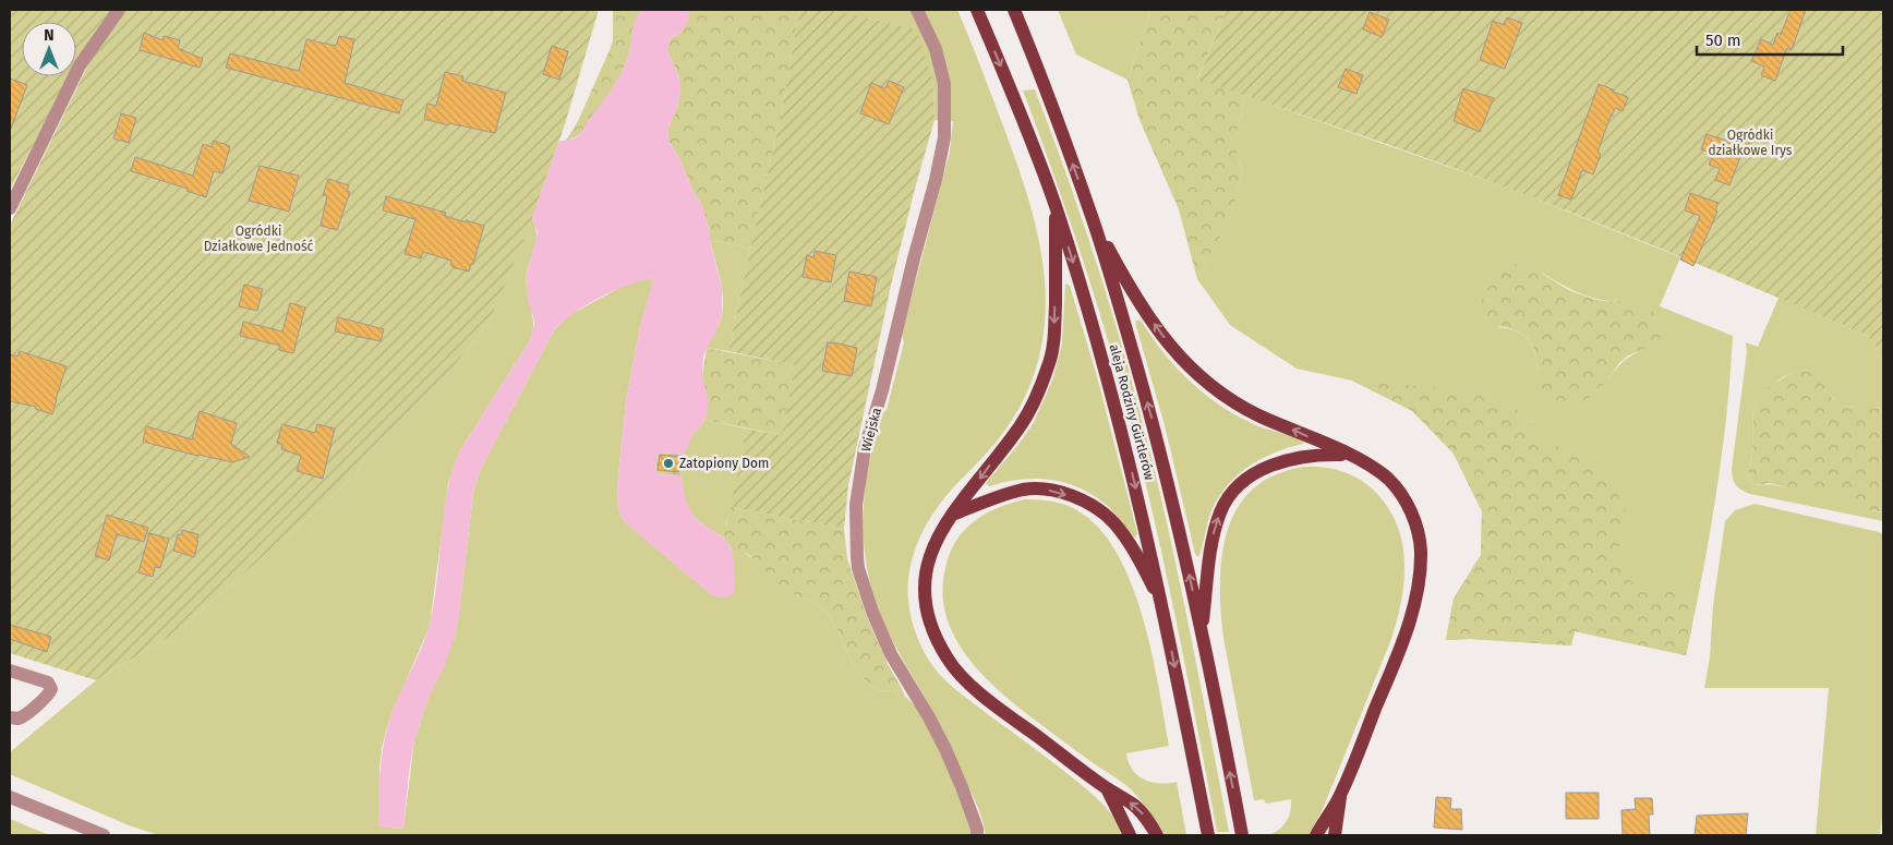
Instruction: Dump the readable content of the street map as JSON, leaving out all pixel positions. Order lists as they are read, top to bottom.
{
  "streets": {
    "main road": ["aleja Rodziny Gürtlerów"],
    "street": ["Wiejska"]
  },
  "parks": ["Ogródki działkowe Irys", "Ogródki Działkowe Jedność"],
  "places": ["Zatopiony Dom"],
  "scale_bar": "50 m",
  "north": "top"
}
